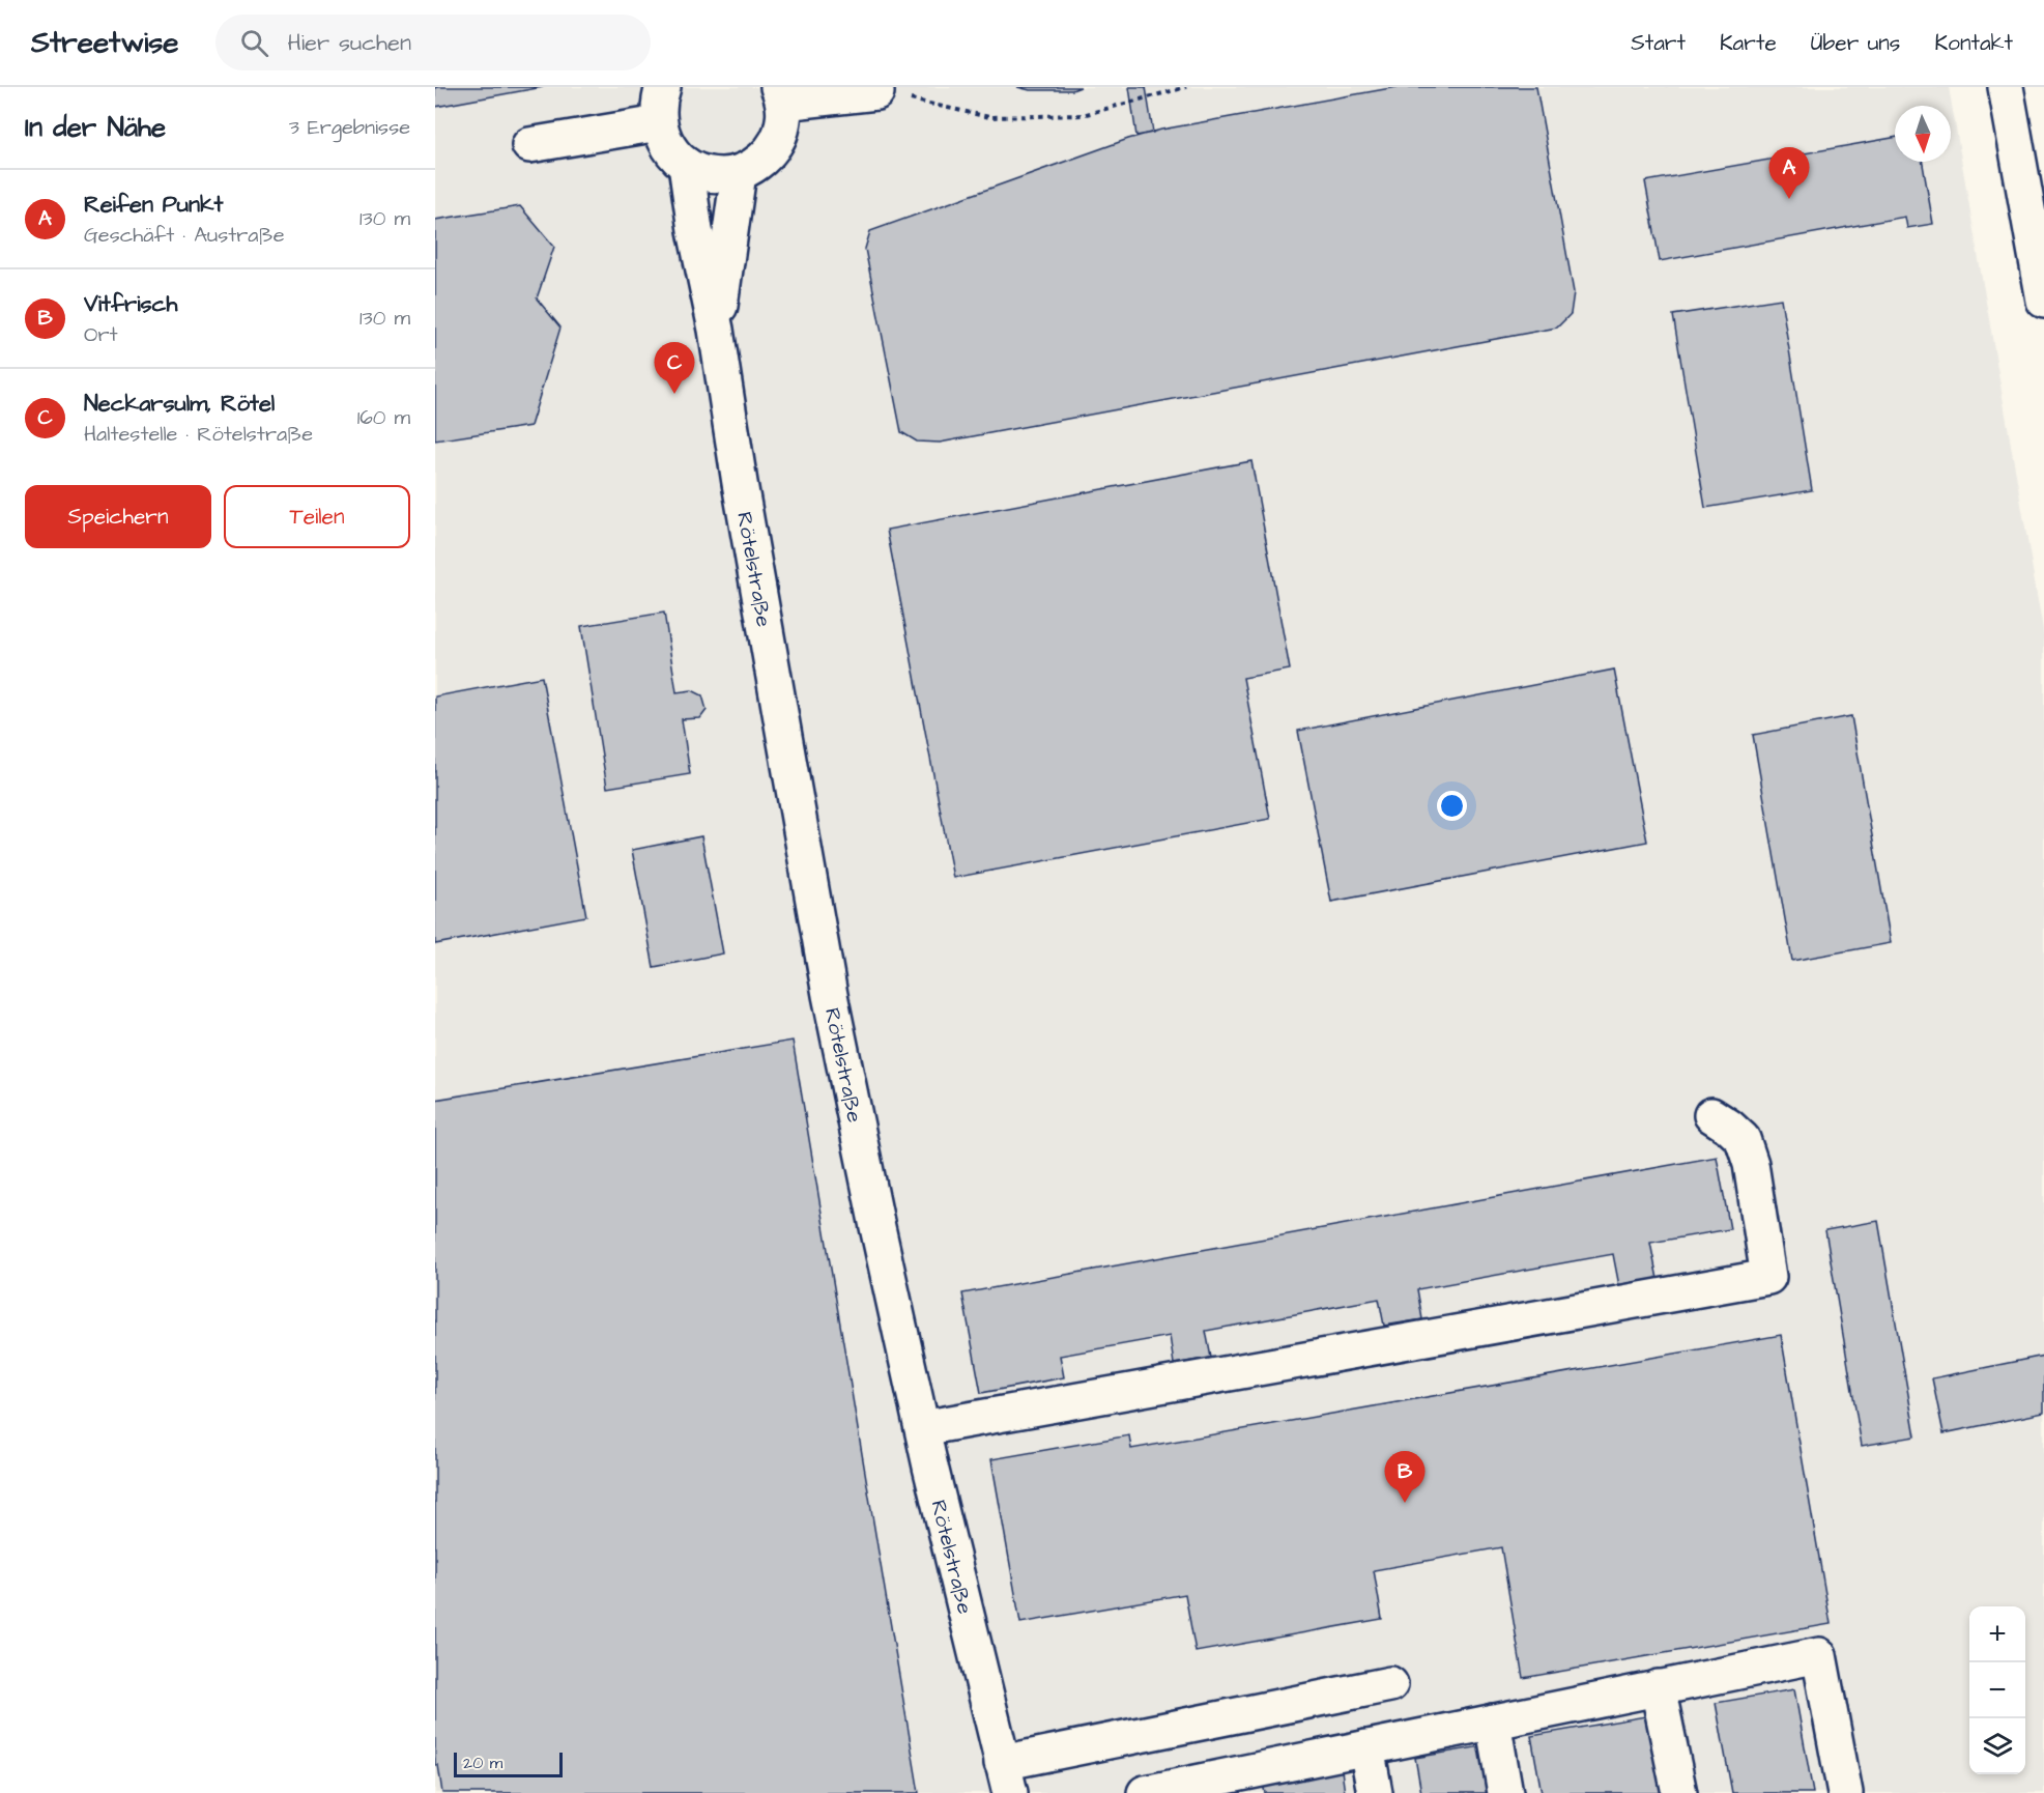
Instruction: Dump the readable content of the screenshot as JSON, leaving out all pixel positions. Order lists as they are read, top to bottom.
{
  "streets": {
    "street": ["Rötelstraße"]
  },
  "scale_bar": "20 m",
  "north": "bottom",
  "page": {
    "header": "Streetwise",
    "search": "Hier suchen",
    "nav": [
      "Start",
      "Karte",
      "Über uns",
      "Kontakt"
    ],
    "heading": ["In der Nähe", "3 Ergebnisse"],
    "pins": ["A", "C", "B"],
    "list": [
      {
        "mark": "A",
        "name": "Reifen Punkt",
        "note": "Geschäft · Austraße",
        "value": "130 m"
      },
      {
        "mark": "B",
        "name": "Vitfrisch",
        "note": "Ort",
        "value": "130 m"
      },
      {
        "mark": "C",
        "name": "Neckarsulm, Rötel",
        "note": "Haltestelle · Rötelstraße",
        "value": "160 m"
      }
    ],
    "buttons": ["Speichern", "Teilen"],
    "map_buttons": ["+", "−"],
    "scale": "20 m"
  }
}
